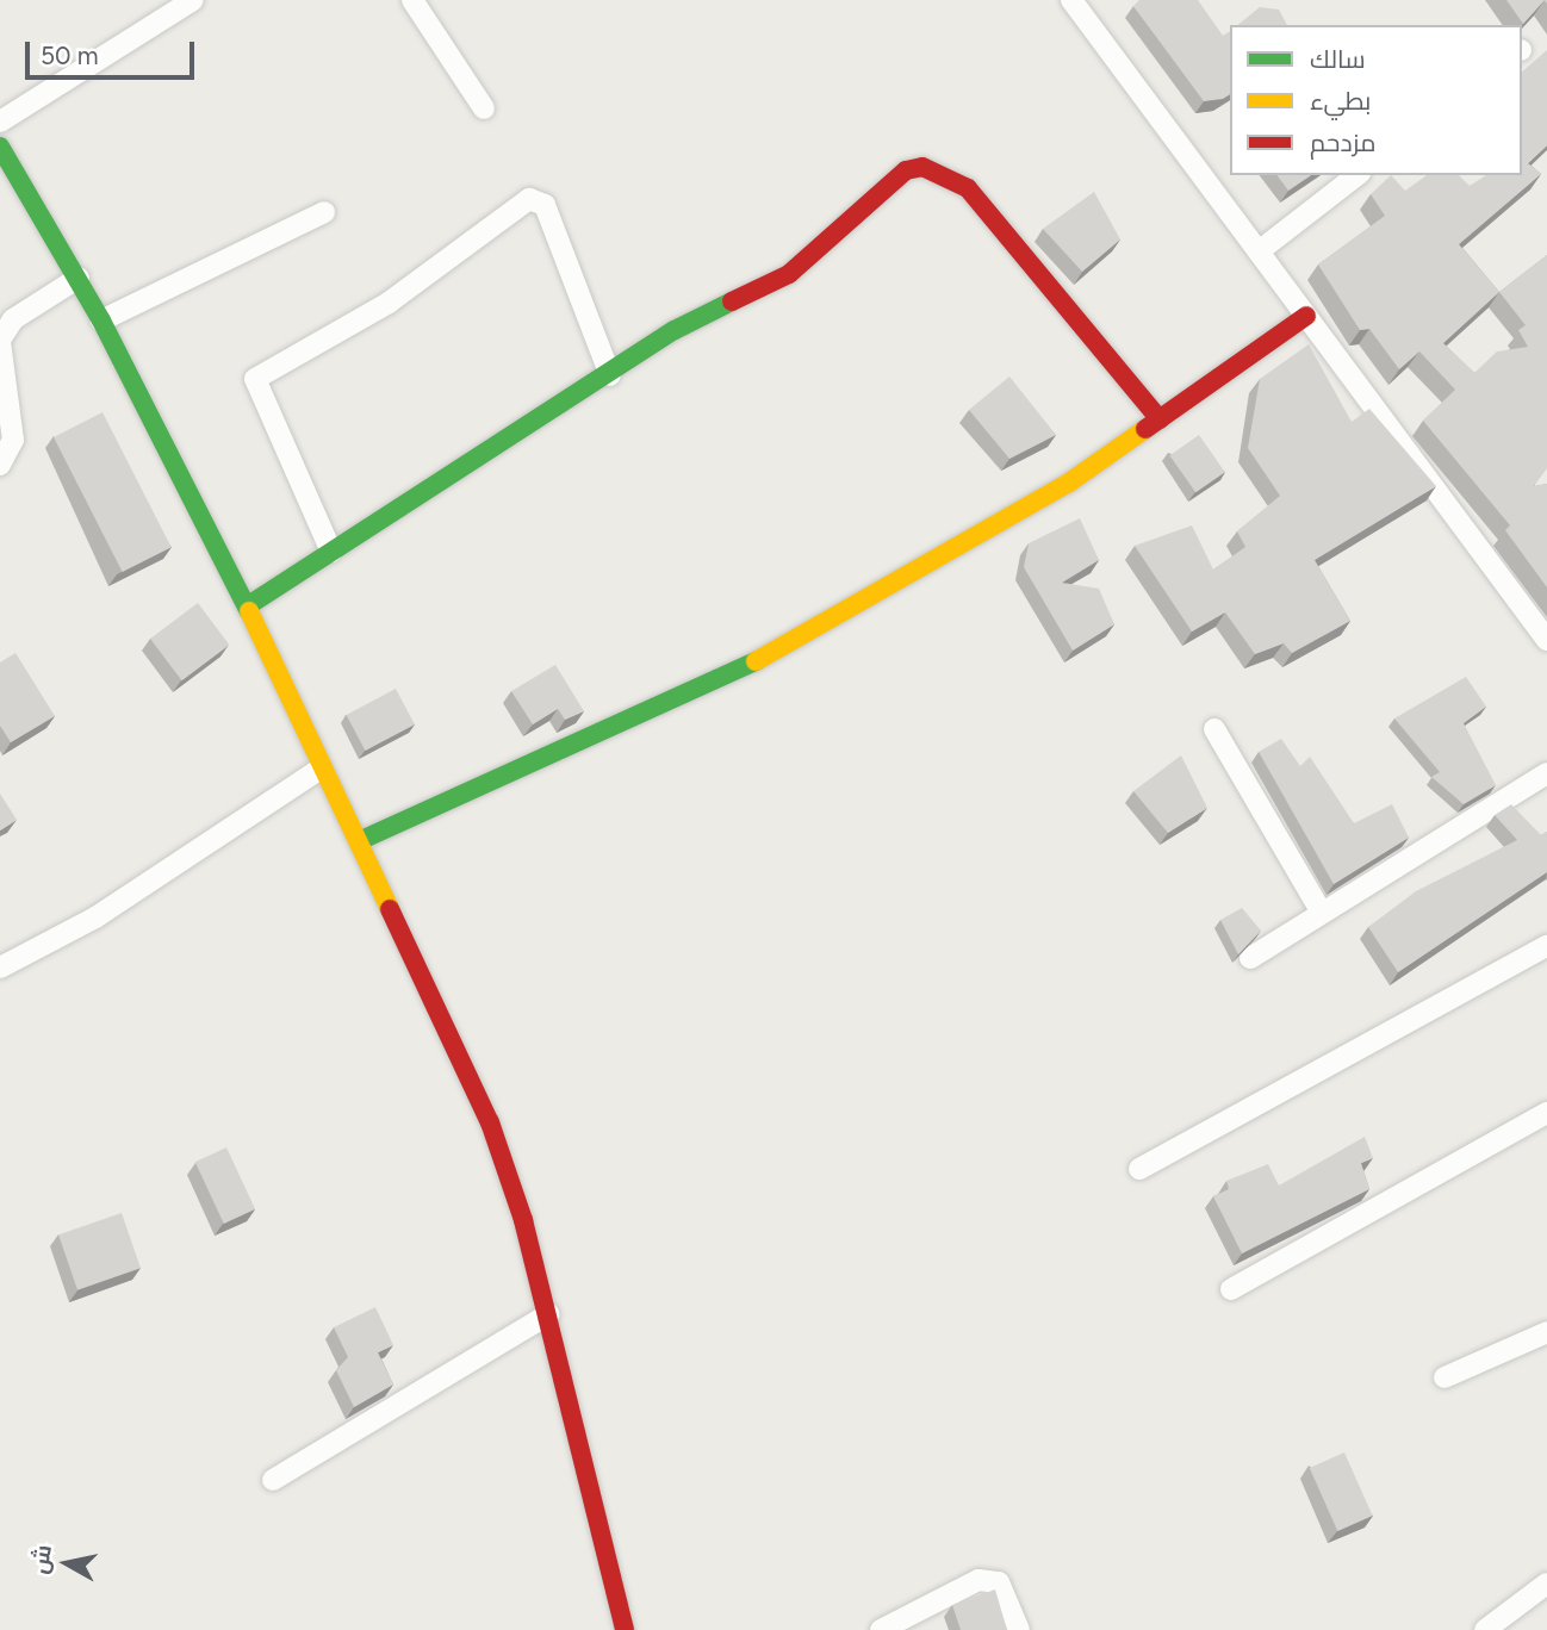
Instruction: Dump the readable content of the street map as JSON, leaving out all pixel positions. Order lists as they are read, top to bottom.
{
  "legend": ["سالك", "بطيء", "مزدحم"],
  "scale_bar": "50 m",
  "north": "left"
}
